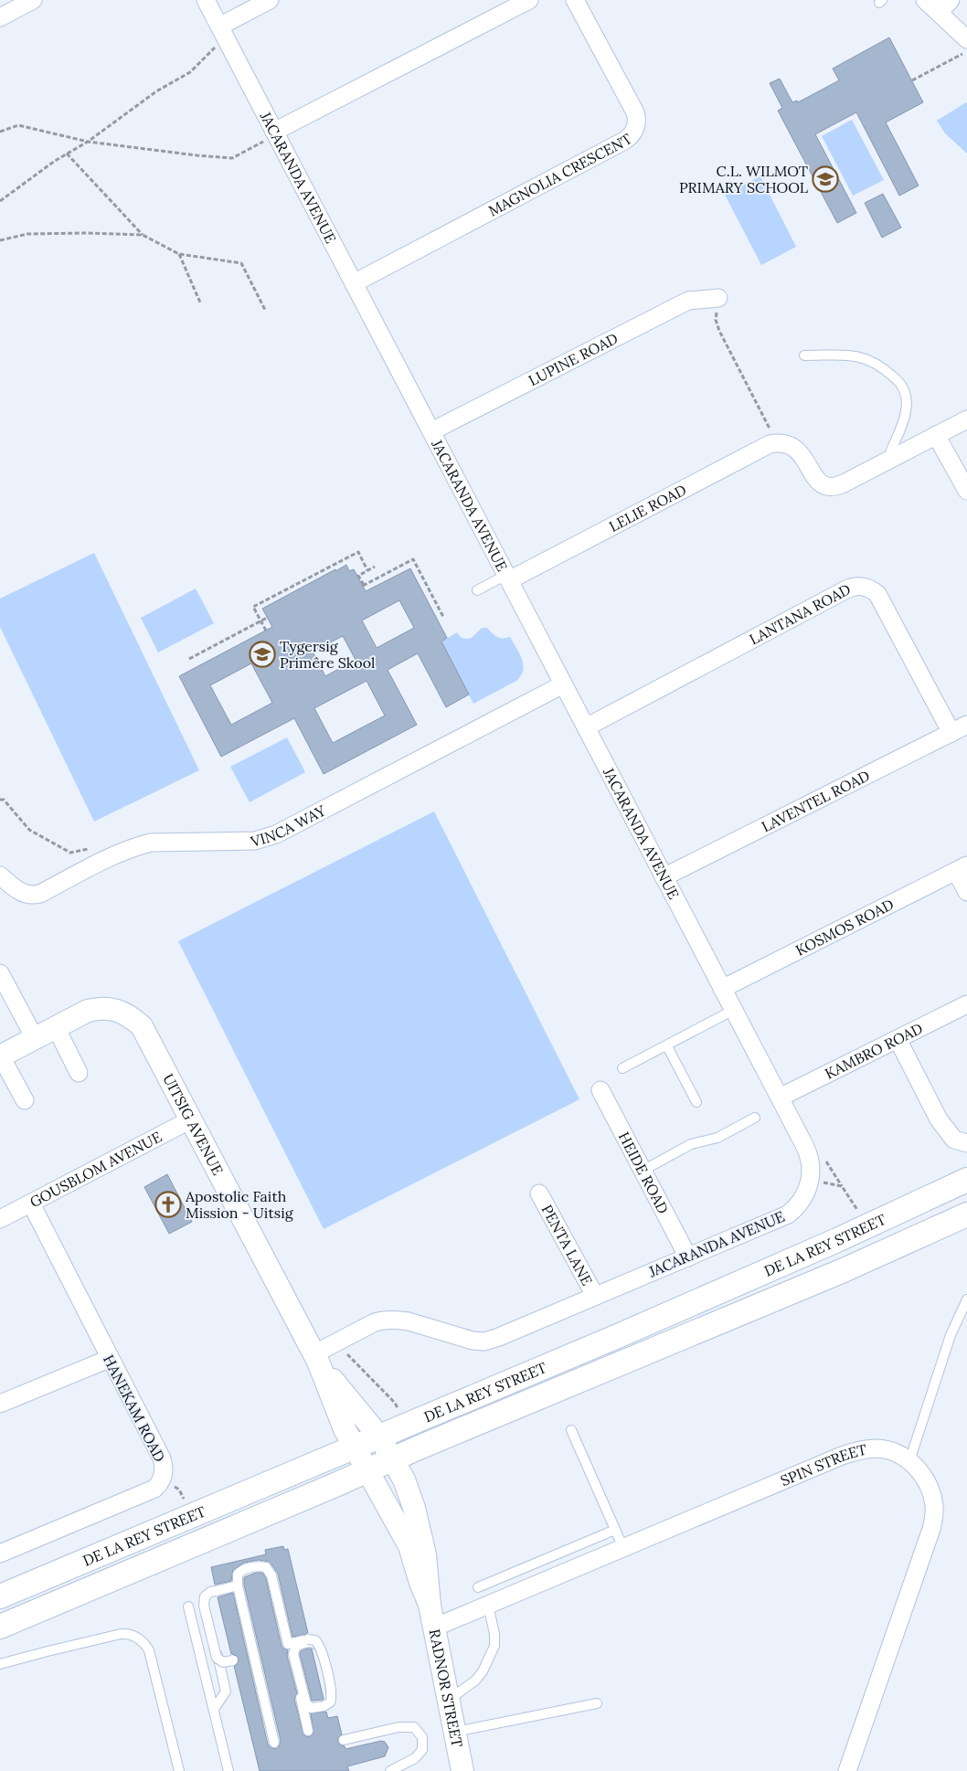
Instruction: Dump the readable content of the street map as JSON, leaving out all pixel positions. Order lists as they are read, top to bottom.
{
  "streets": {
    "main road": ["DE LA REY STREET"],
    "street": [
      "MAGNOLIA CRESCENT",
      "JACARANDA AVENUE",
      "LUPINE ROAD",
      "LELIE ROAD",
      "LANTANA ROAD",
      "LAVENTEL ROAD",
      "VINCA WAY",
      "KOSMOS ROAD",
      "KAMBRO ROAD",
      "UITSIG AVENUE",
      "GOUSBLOM AVENUE",
      "HEIDE ROAD",
      "PENTA LANE",
      "HANEKAM ROAD",
      "SPIN STREET",
      "RADNOR STREET"
    ]
  },
  "crossings": [
    ["MAGNOLIA CRESCENT", "JACARANDA AVENUE"],
    ["JACARANDA AVENUE", "LUPINE ROAD"],
    ["JACARANDA AVENUE", "LELIE ROAD"],
    ["JACARANDA AVENUE", "LANTANA ROAD"],
    ["JACARANDA AVENUE", "LAVENTEL ROAD"],
    ["JACARANDA AVENUE", "VINCA WAY"],
    ["JACARANDA AVENUE", "KOSMOS ROAD"],
    ["JACARANDA AVENUE", "KAMBRO ROAD"],
    ["JACARANDA AVENUE", "UITSIG AVENUE"],
    ["JACARANDA AVENUE", "HEIDE ROAD"],
    ["JACARANDA AVENUE", "PENTA LANE"],
    ["LANTANA ROAD", "LAVENTEL ROAD"],
    ["UITSIG AVENUE", "GOUSBLOM AVENUE"],
    ["UITSIG AVENUE", "DE LA REY STREET"],
    ["UITSIG AVENUE", "RADNOR STREET"],
    ["GOUSBLOM AVENUE", "HANEKAM ROAD"],
    ["DE LA REY STREET", "RADNOR STREET"],
    ["SPIN STREET", "RADNOR STREET"]
  ],
  "places": {
    "school or university": ["C.L. WILMOT PRIMARY SCHOOL", "Tygersig Primêre Skool"],
    "church": ["Apostolic Faith Mission - Uitsig"]
  }
}
